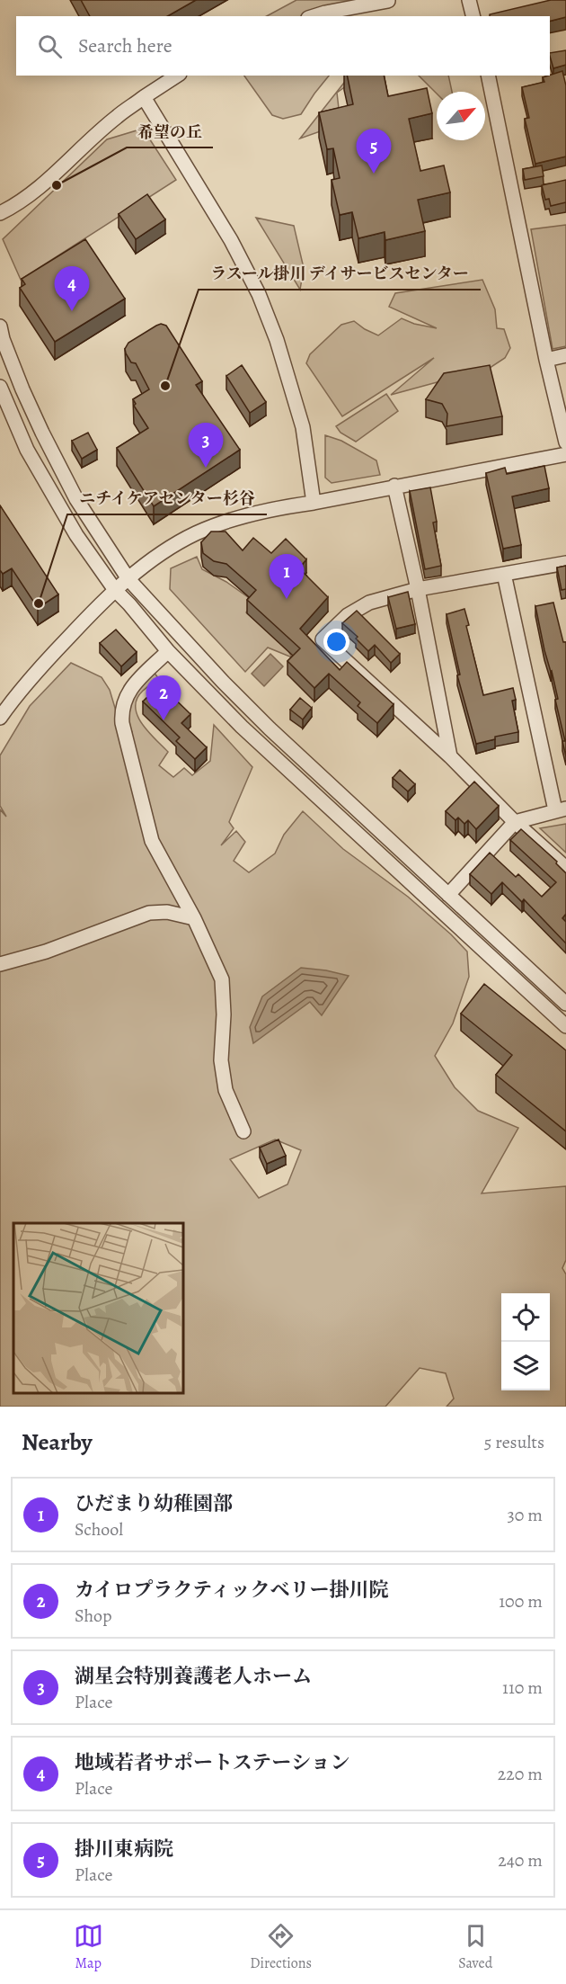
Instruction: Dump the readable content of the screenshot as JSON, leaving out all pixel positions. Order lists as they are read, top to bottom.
{
  "places": ["希望の丘", "ラスール掛川 デイサービスセンター", "ニチイケアセンター杉谷"],
  "north": "top right",
  "page": {
    "search": "Search here",
    "pins": [
      "5",
      "4",
      "3",
      "1",
      "2"
    ],
    "heading": ["Nearby", "5 results"],
    "list": [
      {
        "mark": "1",
        "name": "ひだまり幼稚園部",
        "note": "School",
        "value": "30 m"
      },
      {
        "mark": "2",
        "name": "カイロプラクティックベリー掛川院",
        "note": "Shop",
        "value": "100 m"
      },
      {
        "mark": "3",
        "name": "湖星会特別養護老人ホーム",
        "note": "Place",
        "value": "110 m"
      },
      {
        "mark": "4",
        "name": "地域若者サポートステーション",
        "note": "Place",
        "value": "220 m"
      },
      {
        "mark": "5",
        "name": "掛川東病院",
        "note": "Place",
        "value": "240 m"
      }
    ],
    "nav": ["Map", "Directions", "Saved"]
  }
}
